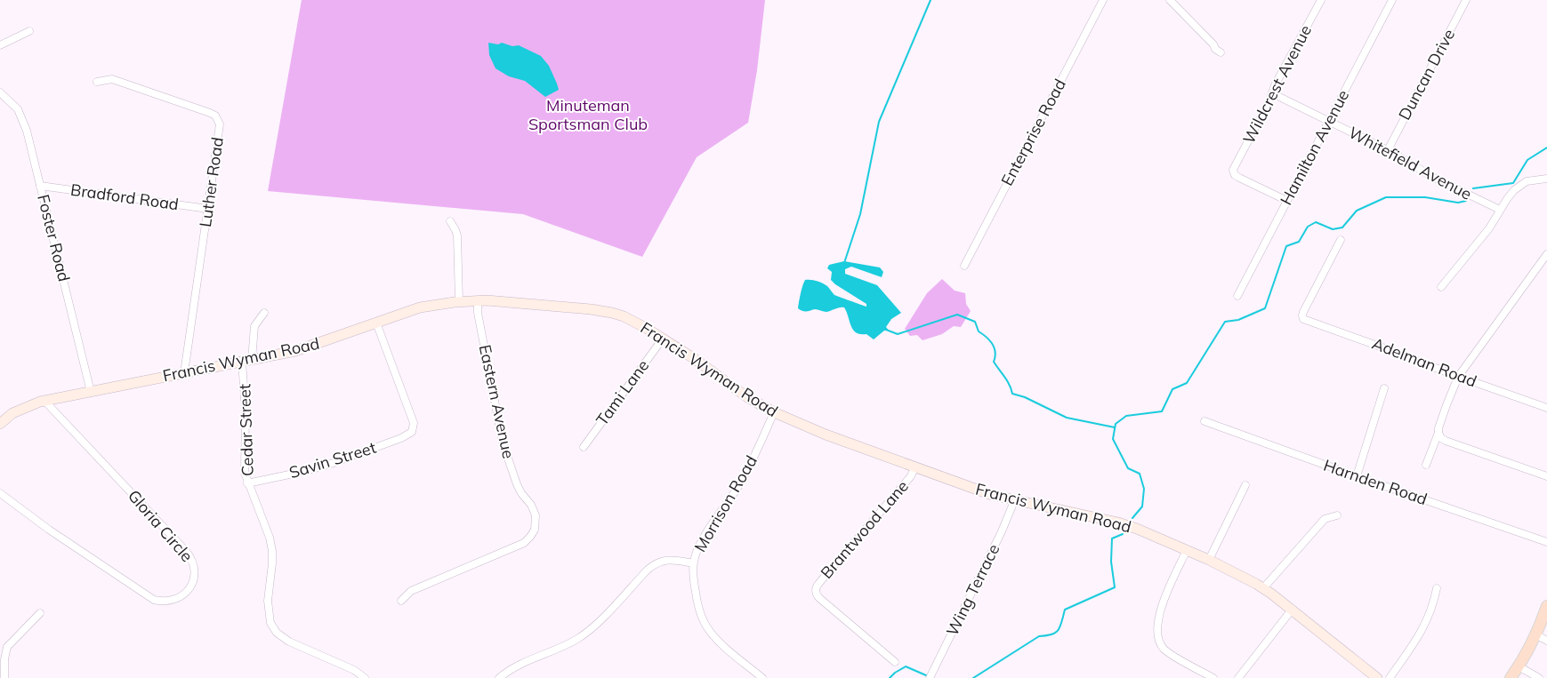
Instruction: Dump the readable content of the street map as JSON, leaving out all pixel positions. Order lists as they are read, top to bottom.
{
  "streets": {
    "main road": ["Francis Wyman Road"],
    "street": [
      "Duncan Drive",
      "Wildcrest Avenue",
      "Enterprise Road",
      "Hamilton Avenue",
      "Whitefield Avenue",
      "Luther Road",
      "Bradford Road",
      "Foster Road",
      "Adelman Road",
      "Tami Lane",
      "Eastern Avenue",
      "Cedar Street",
      "Savin Street",
      "Harnden Road",
      "Morrison Road",
      "Gloria Circle",
      "Brantwood Lane",
      "Wing Terrace"
    ]
  },
  "crossings": [
    ["Duncan Drive", "Whitefield Avenue"],
    ["Wildcrest Avenue", "Hamilton Avenue"],
    ["Wildcrest Avenue", "Whitefield Avenue"],
    ["Hamilton Avenue", "Whitefield Avenue"],
    ["Luther Road", "Bradford Road"],
    ["Luther Road", "Francis Wyman Road"],
    ["Bradford Road", "Foster Road"],
    ["Foster Road", "Francis Wyman Road"],
    ["Francis Wyman Road", "Tami Lane"],
    ["Francis Wyman Road", "Eastern Avenue"],
    ["Francis Wyman Road", "Cedar Street"],
    ["Francis Wyman Road", "Savin Street"],
    ["Francis Wyman Road", "Morrison Road"],
    ["Francis Wyman Road", "Gloria Circle"],
    ["Francis Wyman Road", "Brantwood Lane"],
    ["Francis Wyman Road", "Wing Terrace"],
    ["Cedar Street", "Savin Street"]
  ],
  "parks": ["Minuteman Sportsman Club"]
}
